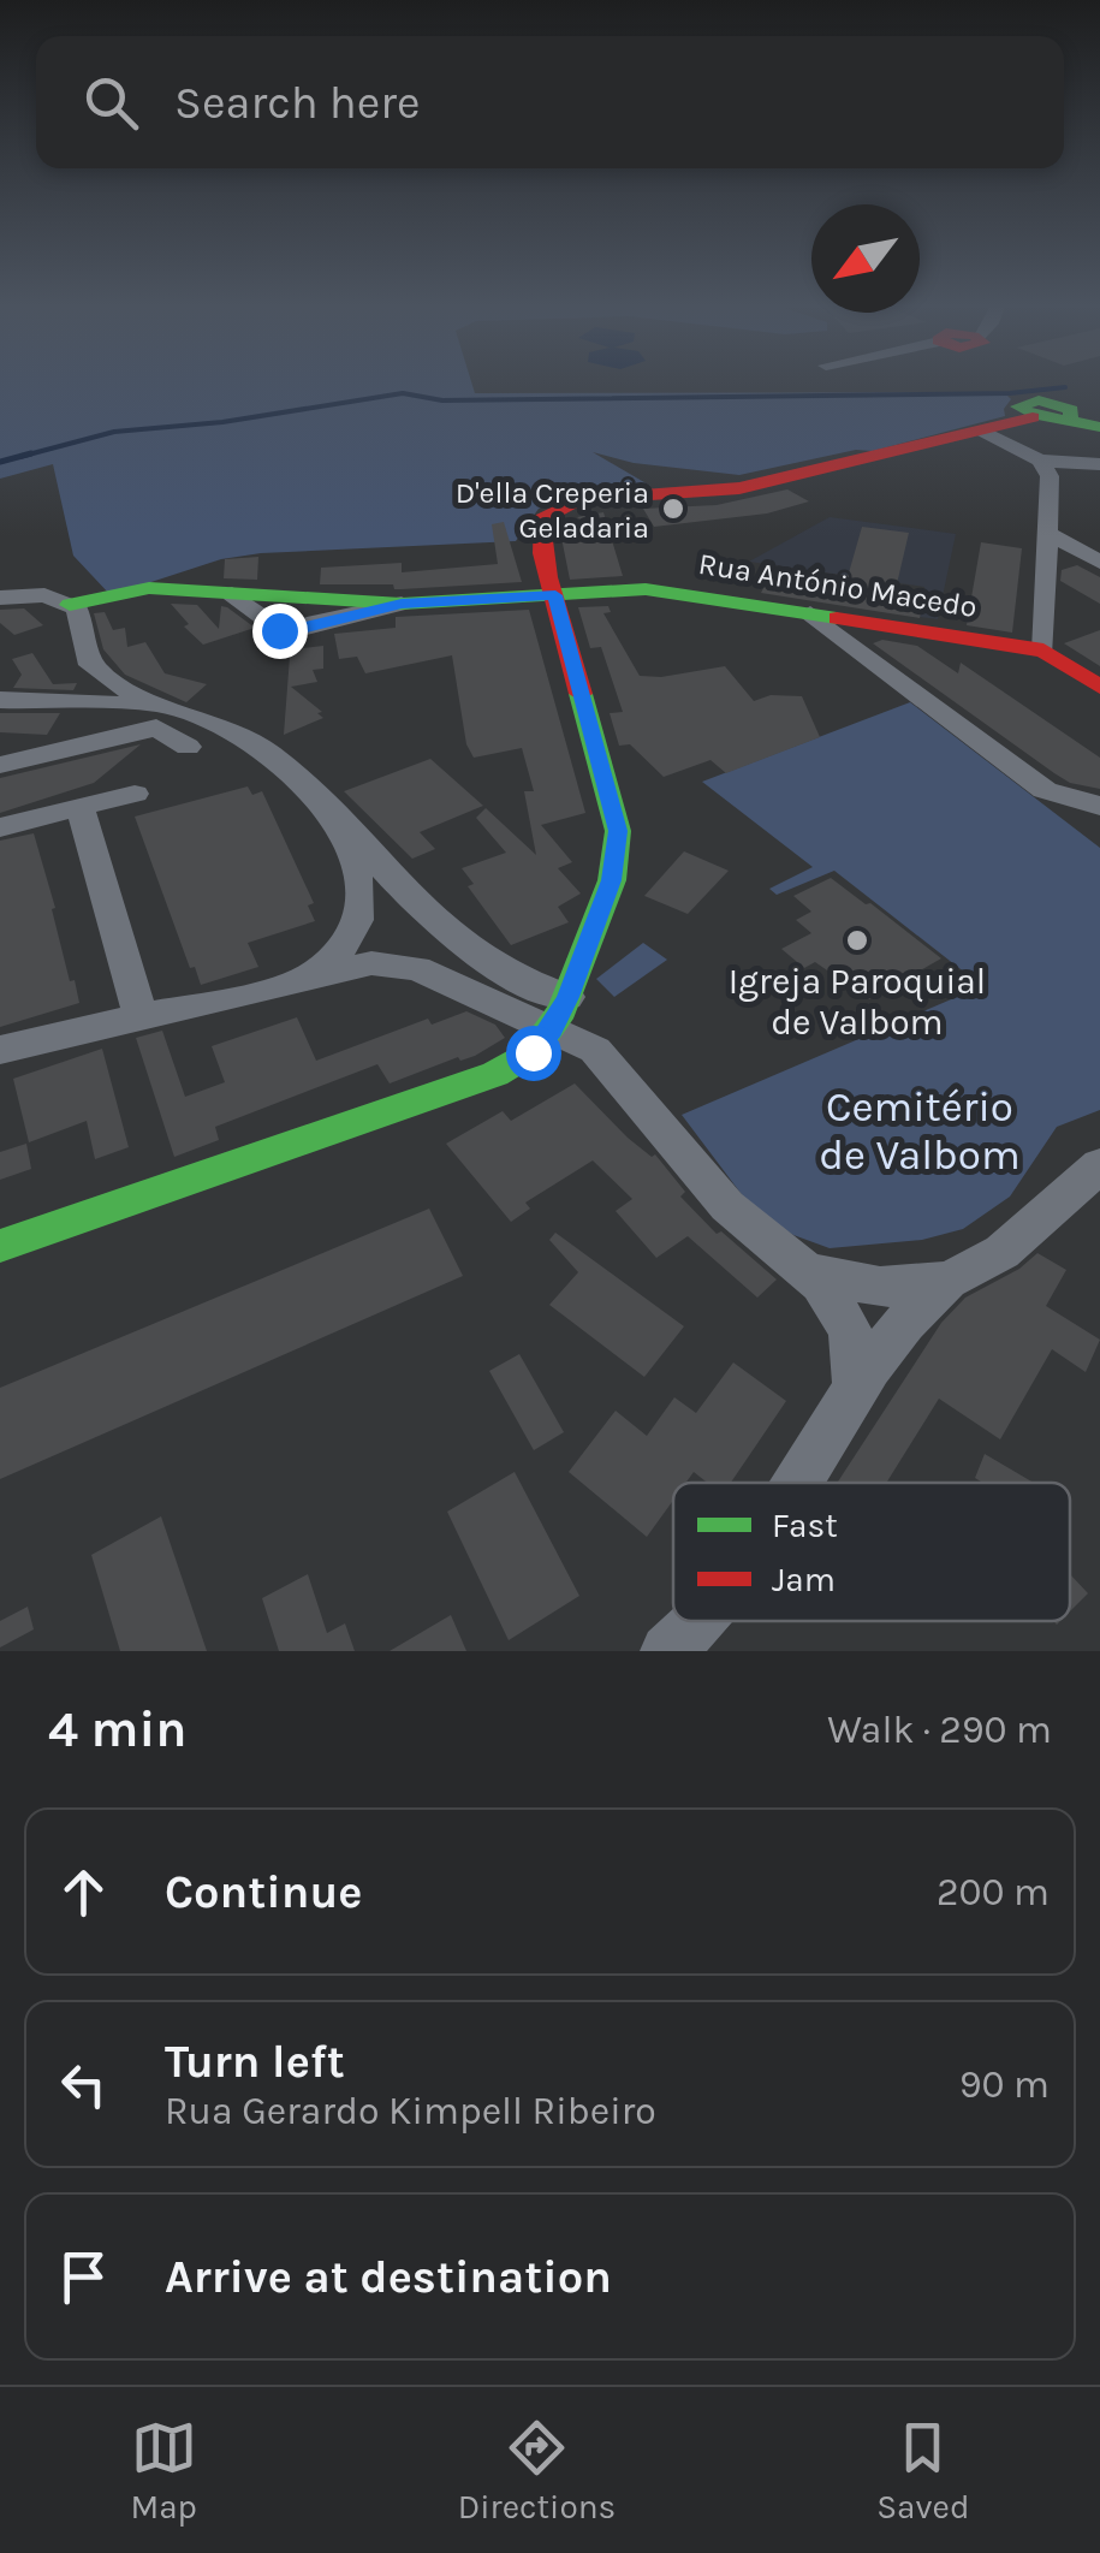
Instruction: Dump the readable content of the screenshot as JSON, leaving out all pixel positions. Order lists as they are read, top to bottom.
{
  "streets": {
    "street": ["Rua António Macedo"]
  },
  "parks": ["Cemitério de Valbom"],
  "places": ["D'ella Creperia Geladaria", "Igreja Paroquial de Valbom"],
  "legend": ["Fast", "Jam"],
  "north": "bottom left",
  "page": {
    "search": "Search here",
    "heading": ["4 min", "Walk · 290 m"],
    "list": [
      ["Continue", "200 m"],
      ["Turn left", "Rua Gerardo Kimpell Ribeiro", "90 m"],
      "Arrive at destination"
    ],
    "nav": ["Map", "Directions", "Saved"]
  }
}
